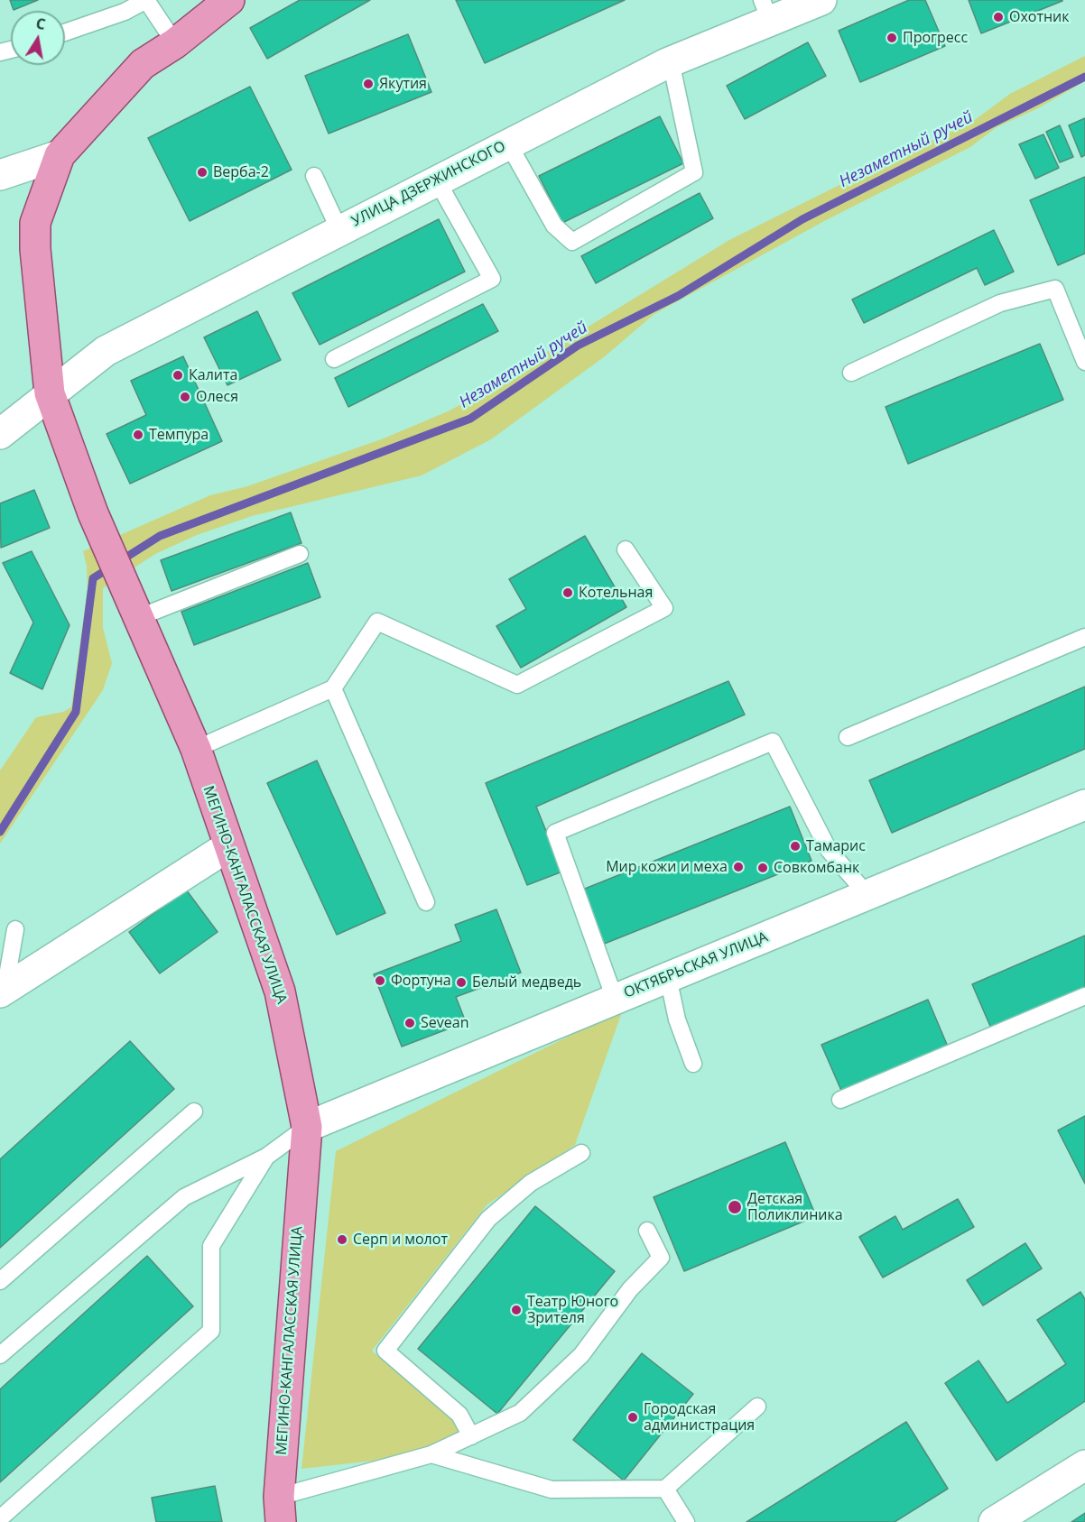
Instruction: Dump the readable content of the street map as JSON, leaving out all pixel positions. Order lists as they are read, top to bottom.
{
  "streets": {
    "main road": ["МЕГИНО-КАНГАЛАССКАЯ УЛИЦА"],
    "street": ["УЛИЦА ДЗЕРЖИНСКОГО", "ОКТЯБРЬСКАЯ УЛИЦА"]
  },
  "crossings": [
    ["УЛИЦА ДЗЕРЖИНСКОГО", "МЕГИНО-КАНГАЛАССКАЯ УЛИЦА"],
    ["МЕГИНО-КАНГАЛАССКАЯ УЛИЦА", "ОКТЯБРЬСКАЯ УЛИЦА"]
  ],
  "water": ["Незаметный ручей"],
  "places": [
    "Охотник",
    "Прогресс",
    "Якутия",
    "Верба-2",
    "Калита",
    "Олеся",
    "Темпура",
    "Котельная",
    "Тамарис",
    "Мир кожи и меха",
    "Совкомбанк",
    "Фортуна",
    "Белый медведь",
    "Sevean",
    "Детская Поликлиника",
    "Серп и молот",
    "Театр Юного Зрителя",
    "Городская администрация"
  ],
  "north": "top"
}
